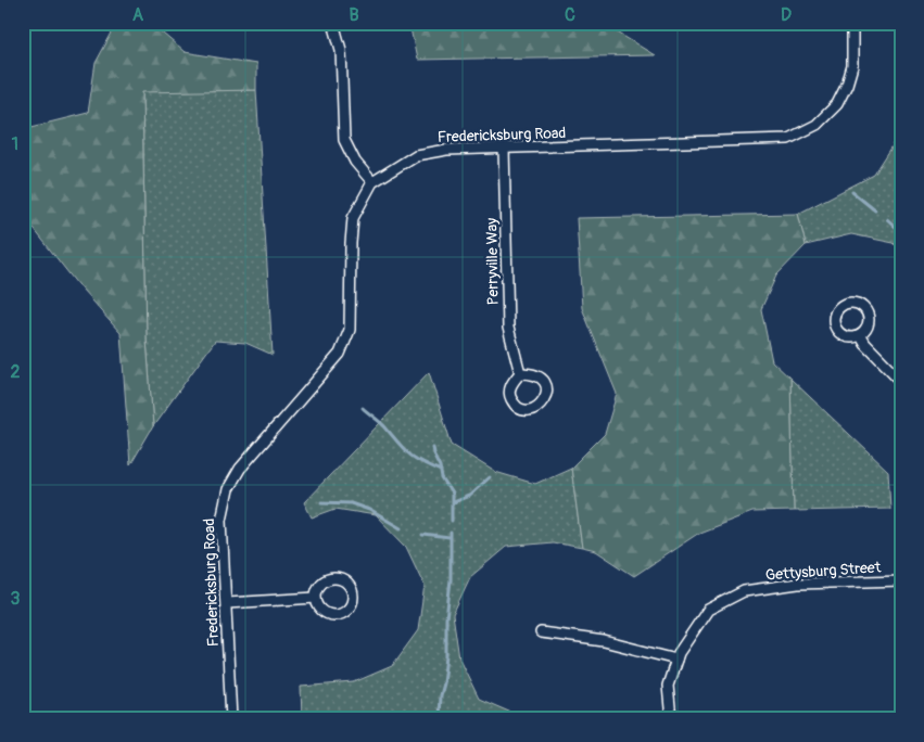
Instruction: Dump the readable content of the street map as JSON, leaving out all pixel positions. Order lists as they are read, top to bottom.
{
  "streets": {
    "street": ["Fredericksburg Road", "Perryville Way", "Gettysburg Street"]
  },
  "crossings": [
    ["Fredericksburg Road", "Perryville Way"]
  ],
  "grid": {
    "columns": [
      "A",
      "B",
      "C",
      "D"
    ],
    "rows": ["1", "2", "3"]
  }
}
